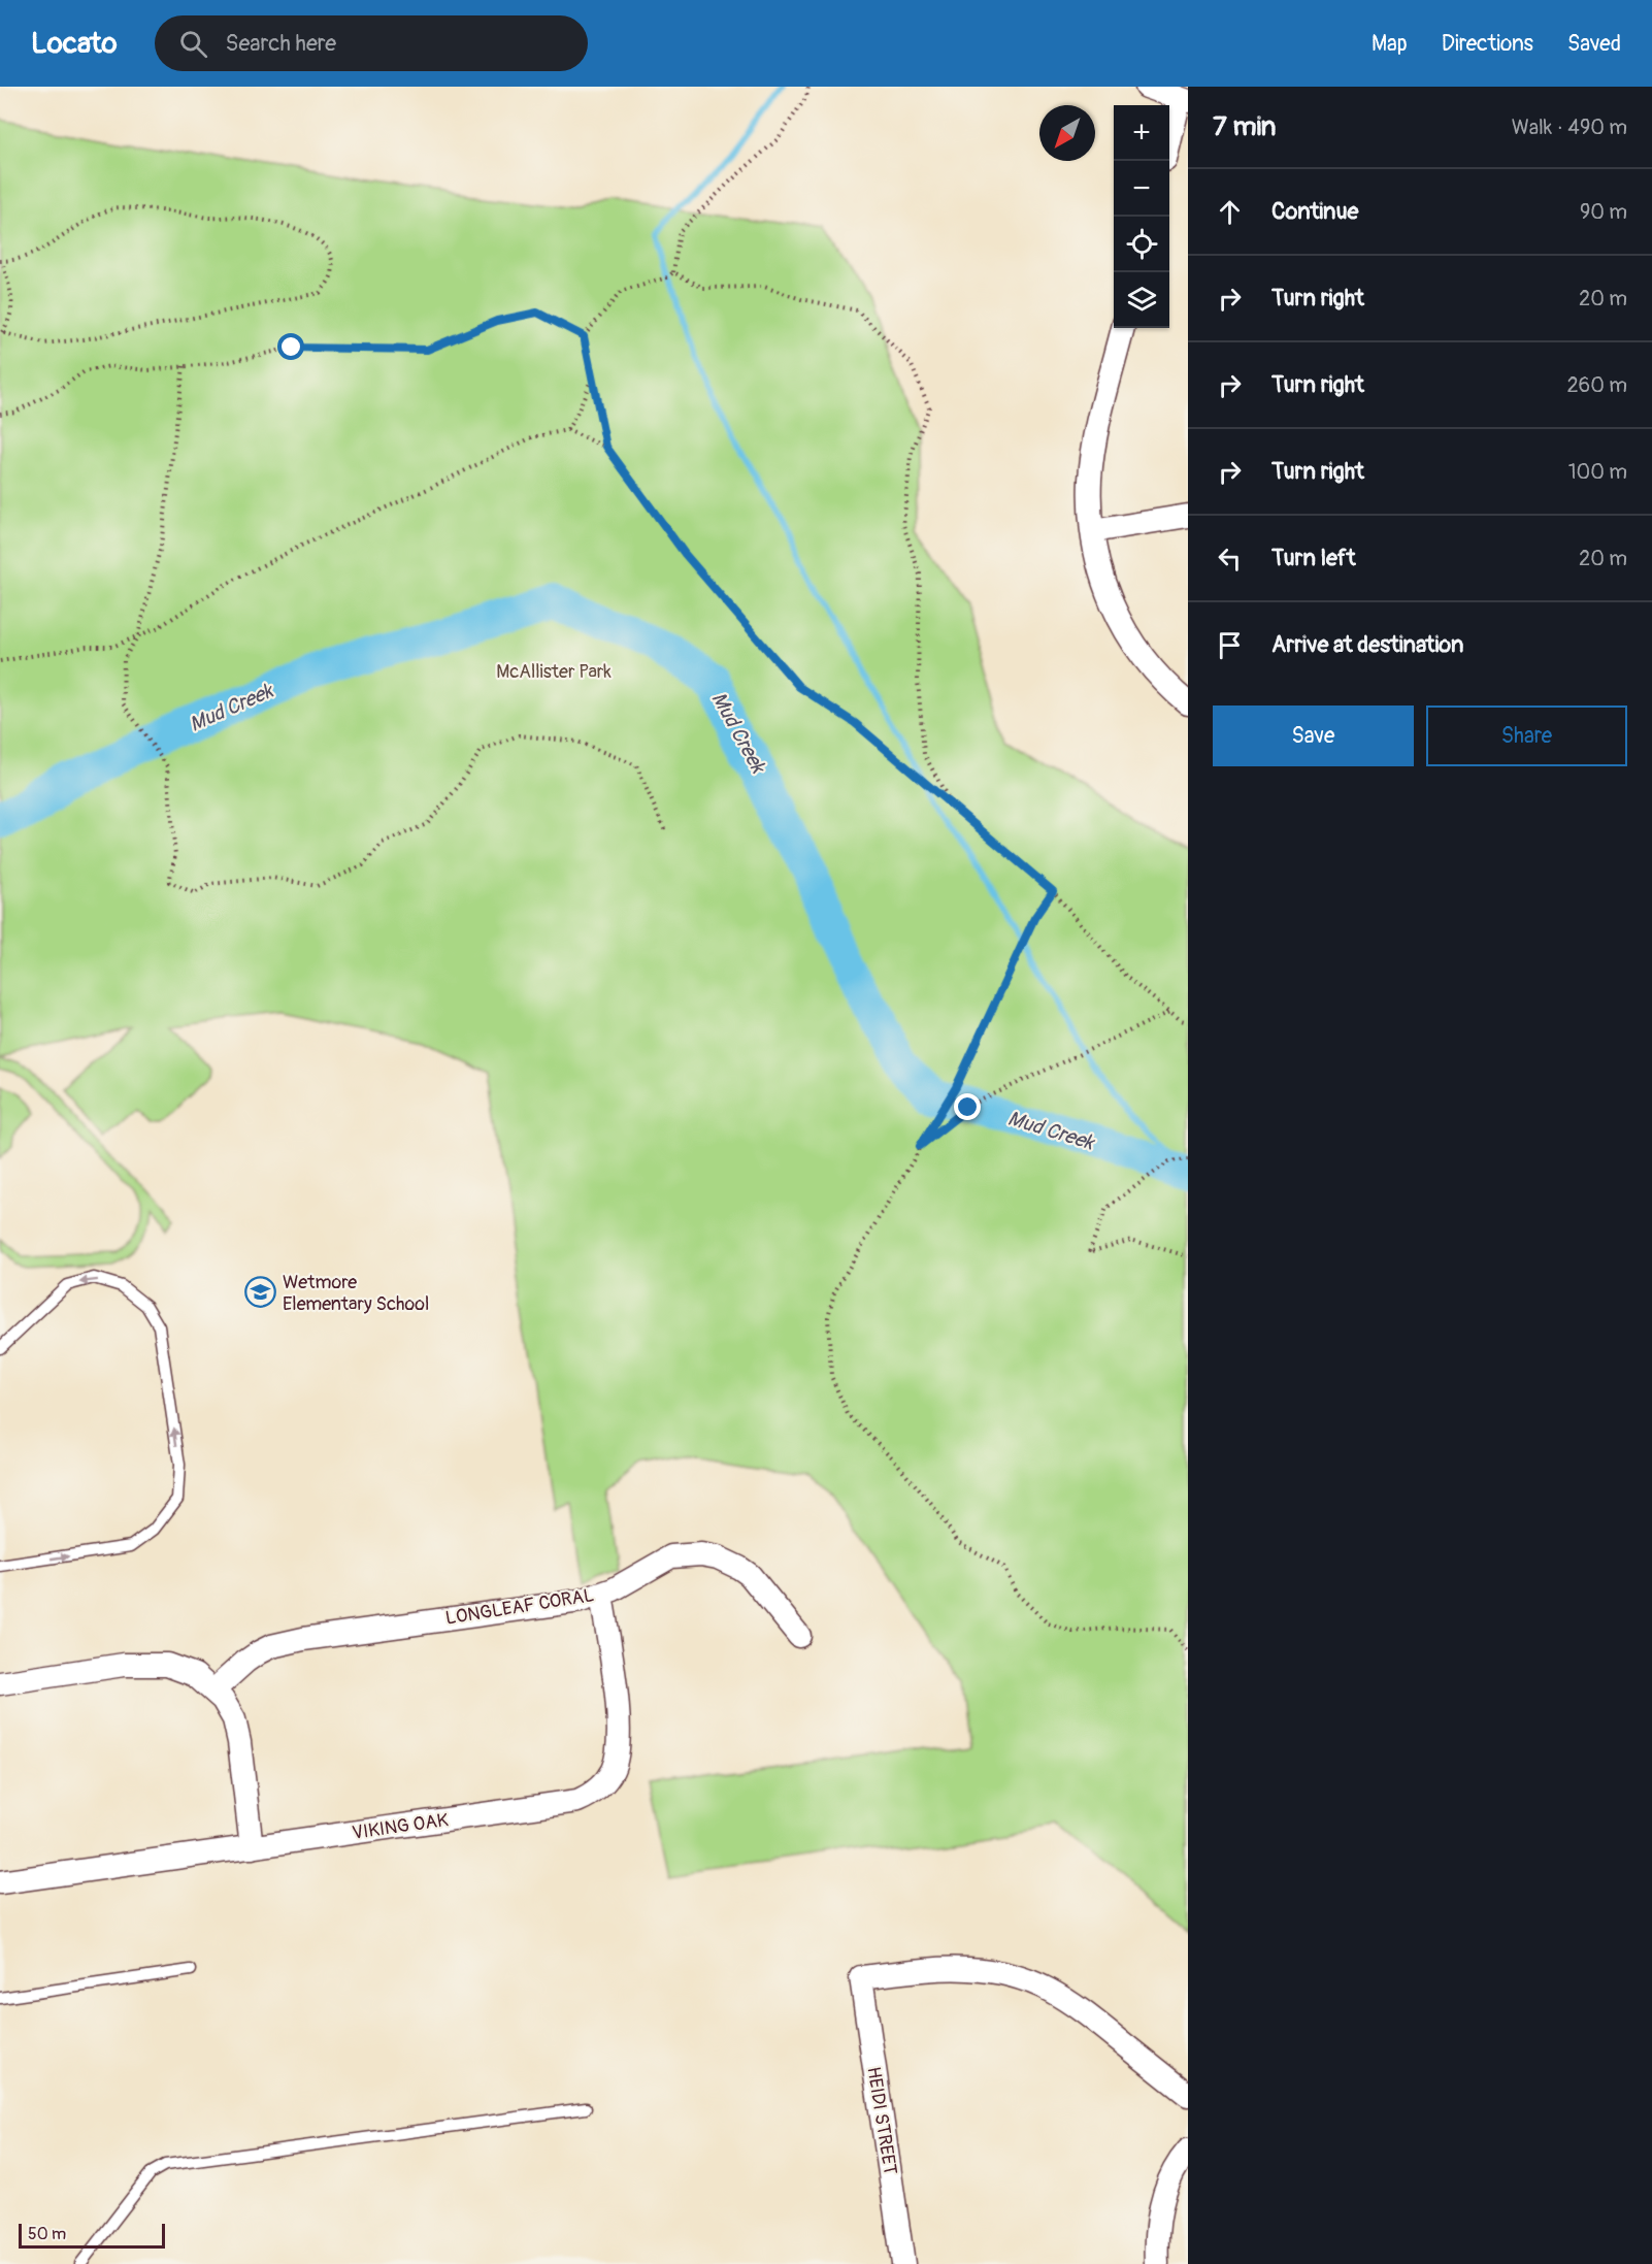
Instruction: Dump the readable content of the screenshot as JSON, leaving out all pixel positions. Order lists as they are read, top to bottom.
{
  "streets": {
    "street": ["LONGLEAF CORAL", "VIKING OAK", "HEIDI STREET"]
  },
  "crossings": [
    ["LONGLEAF CORAL", "VIKING OAK"]
  ],
  "water": ["Mud Creek"],
  "parks": ["McAllister Park"],
  "places": {
    "school or university": ["Wetmore Elementary School"]
  },
  "scale_bar": "50 m",
  "north": "bottom left",
  "page": {
    "header": "Locato",
    "search": "Search here",
    "nav": ["Map", "Directions", "Saved"],
    "heading": ["7 min", "Walk · 490 m"],
    "map_buttons": ["+", "−"],
    "list": [
      ["Continue", "90 m"],
      ["Turn right", "20 m"],
      ["Turn right", "260 m"],
      ["Turn right", "100 m"],
      ["Turn left", "20 m"],
      "Arrive at destination"
    ],
    "buttons": ["Save", "Share"],
    "scale": "50 m"
  }
}
